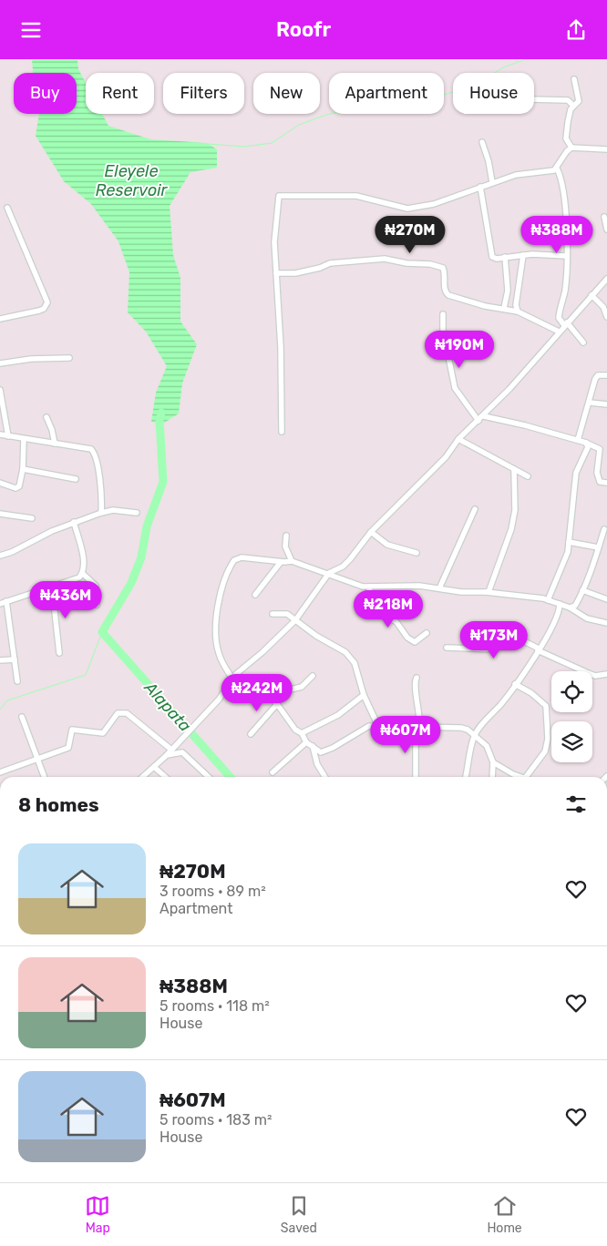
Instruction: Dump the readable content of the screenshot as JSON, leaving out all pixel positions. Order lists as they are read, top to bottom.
{
  "water": ["Eleyele Reservoir", "Alapata"],
  "page": {
    "header": "Roofr",
    "chip": [
      "Buy",
      "Rent",
      "Filters",
      "New",
      "Apartment",
      "House"
    ],
    "price": [
      "₦270M",
      "₦388M",
      "₦190M",
      "₦436M",
      "₦218M",
      "₦173M",
      "₦242M",
      "₦607M"
    ],
    "heading": "8 homes",
    "list": [
      {
        "name": "₦270M",
        "note": "3 rooms · 89 m² · Apartment"
      },
      {
        "name": "₦388M",
        "note": "5 rooms · 118 m² · House"
      },
      {
        "name": "₦607M",
        "note": "5 rooms · 183 m² · House"
      }
    ],
    "tabs": ["Map", "Saved", "Home"]
  }
}
